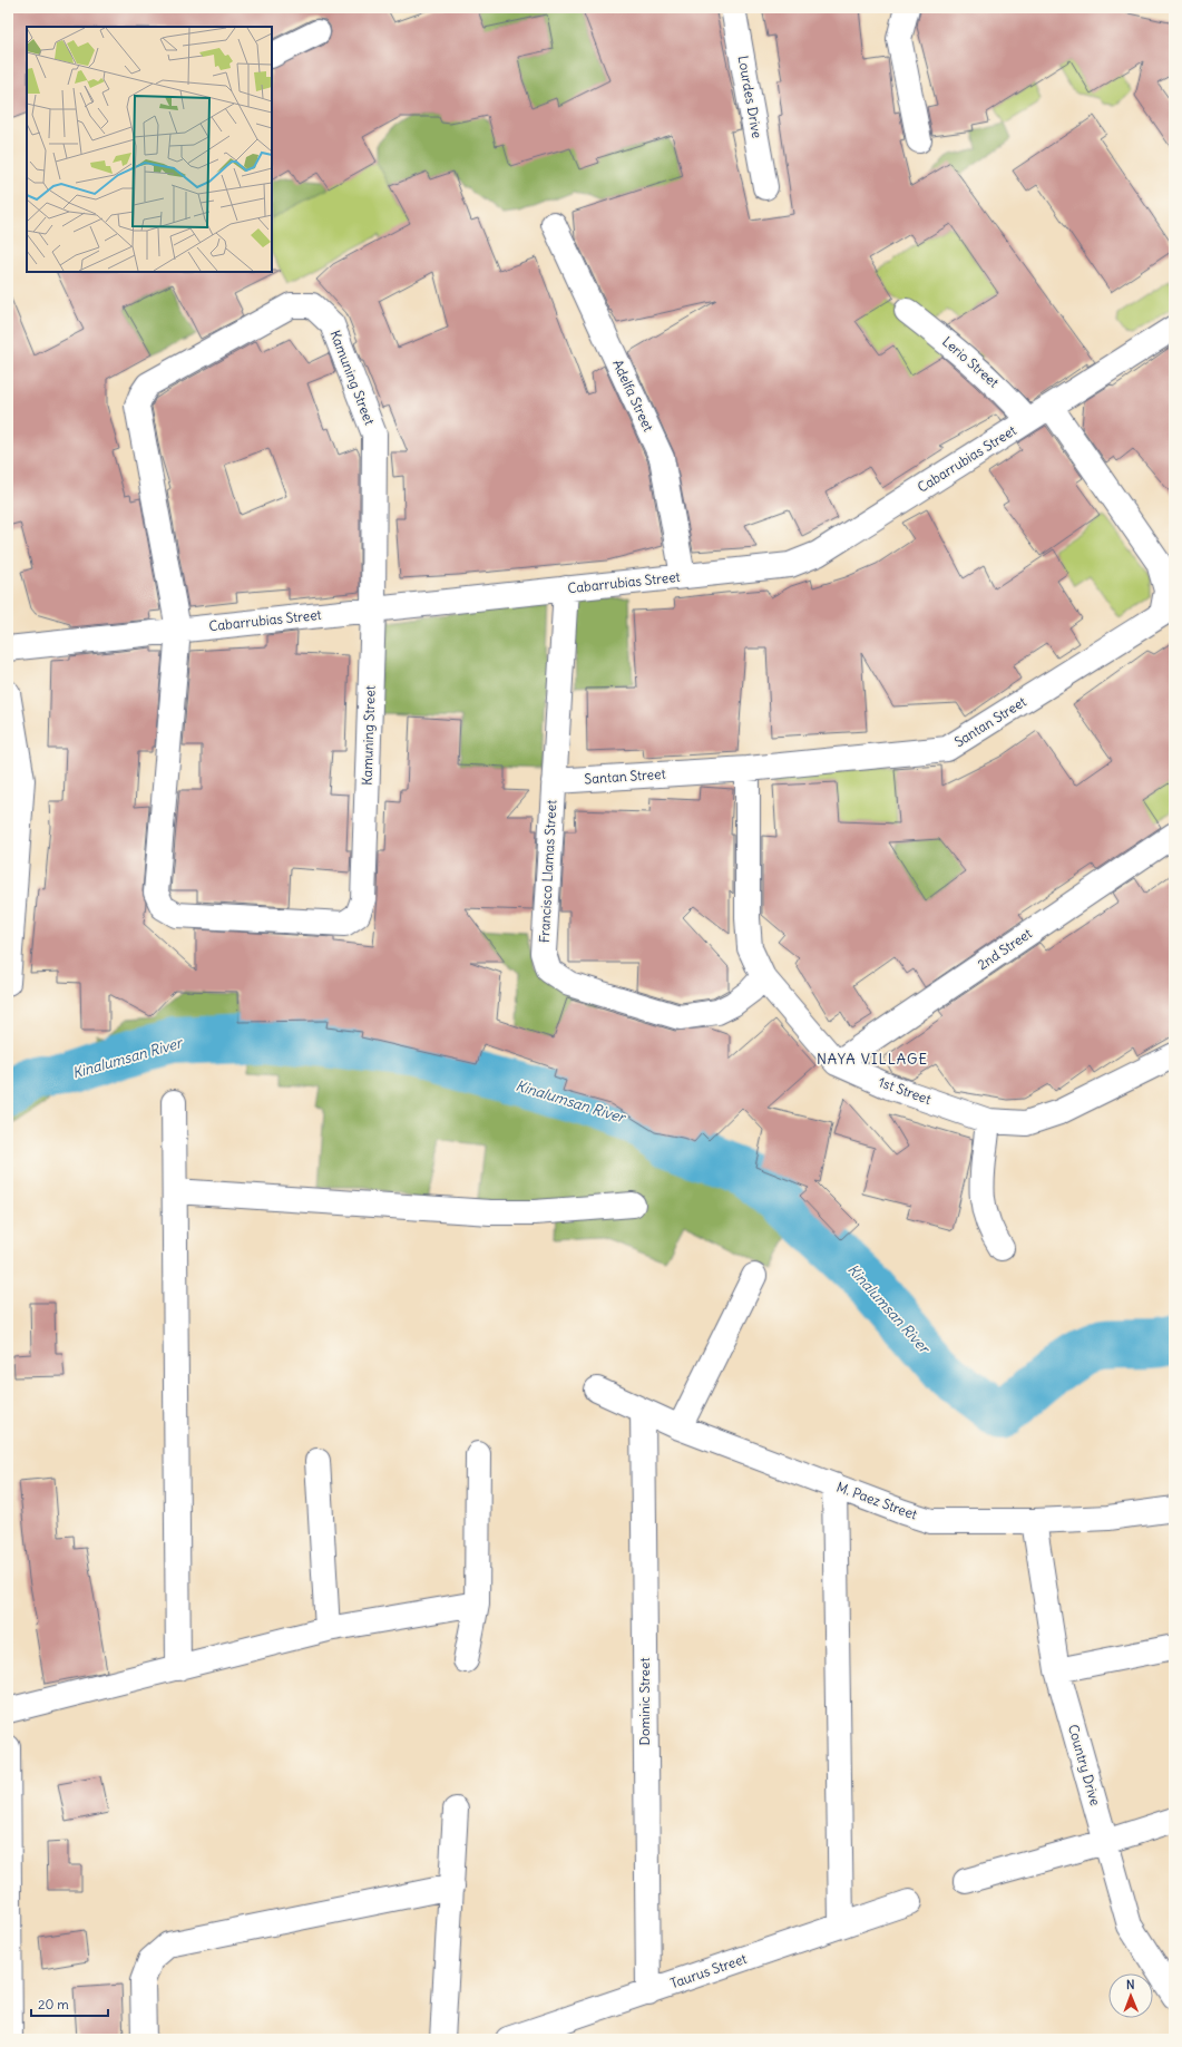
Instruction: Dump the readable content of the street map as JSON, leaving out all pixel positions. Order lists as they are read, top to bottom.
{
  "streets": {
    "street": [
      "Lourdes Drive",
      "Lerio Street",
      "Kamuning Street",
      "Adelfa Street",
      "Cabarrubias Street",
      "Santan Street",
      "Francisco Llamas Street",
      "2nd Street",
      "1st Street",
      "M. Paez Street",
      "Dominic Street",
      "Country Drive",
      "Taurus Street"
    ]
  },
  "crossings": [
    ["Lerio Street", "Cabarrubias Street"],
    ["Kamuning Street", "Cabarrubias Street"],
    ["Adelfa Street", "Cabarrubias Street"],
    ["Cabarrubias Street", "Santan Street"],
    ["Cabarrubias Street", "Francisco Llamas Street"],
    ["Santan Street", "Francisco Llamas Street"],
    ["Santan Street", "1st Street"],
    ["Francisco Llamas Street", "1st Street"],
    ["2nd Street", "1st Street"],
    ["M. Paez Street", "Dominic Street"],
    ["M. Paez Street", "Country Drive"],
    ["Dominic Street", "Taurus Street"]
  ],
  "districts": ["NAYA VILLAGE"],
  "water": ["Kinalumsan River"],
  "scale_bar": "20 m",
  "north": "top"
}
